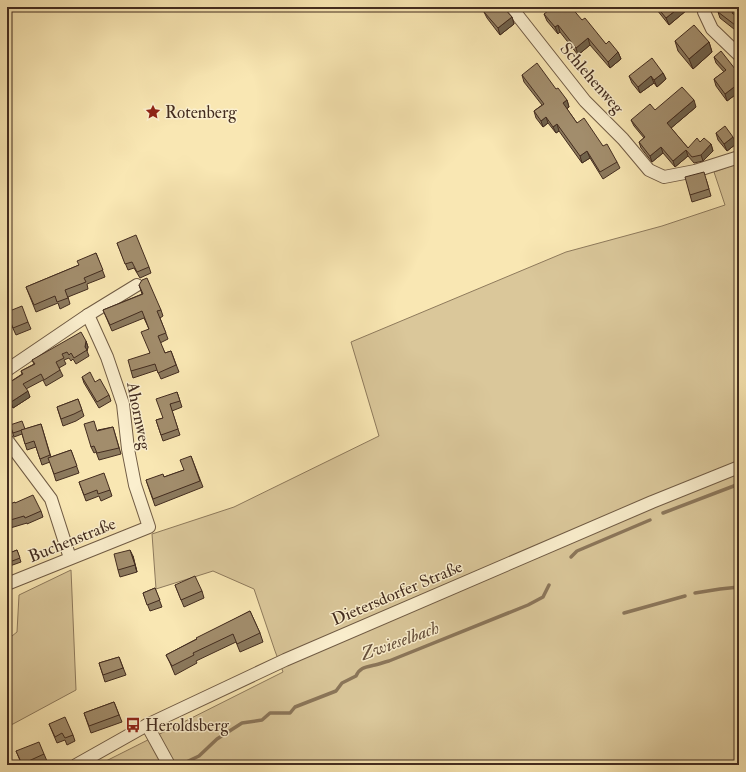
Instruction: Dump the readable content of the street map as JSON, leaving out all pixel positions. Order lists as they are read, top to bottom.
{
  "streets": {
    "street": [
      "Schlehenweg",
      "Ahornweg",
      "Buchenstraße",
      "Dietersdorfer Straße"
    ]
  },
  "crossings": [
    ["Ahornweg", "Buchenstraße"]
  ],
  "water": ["Zwieselbach"],
  "places": {
    "place": ["Rotenberg"],
    "bus stop": ["Heroldsberg"]
  }
}
